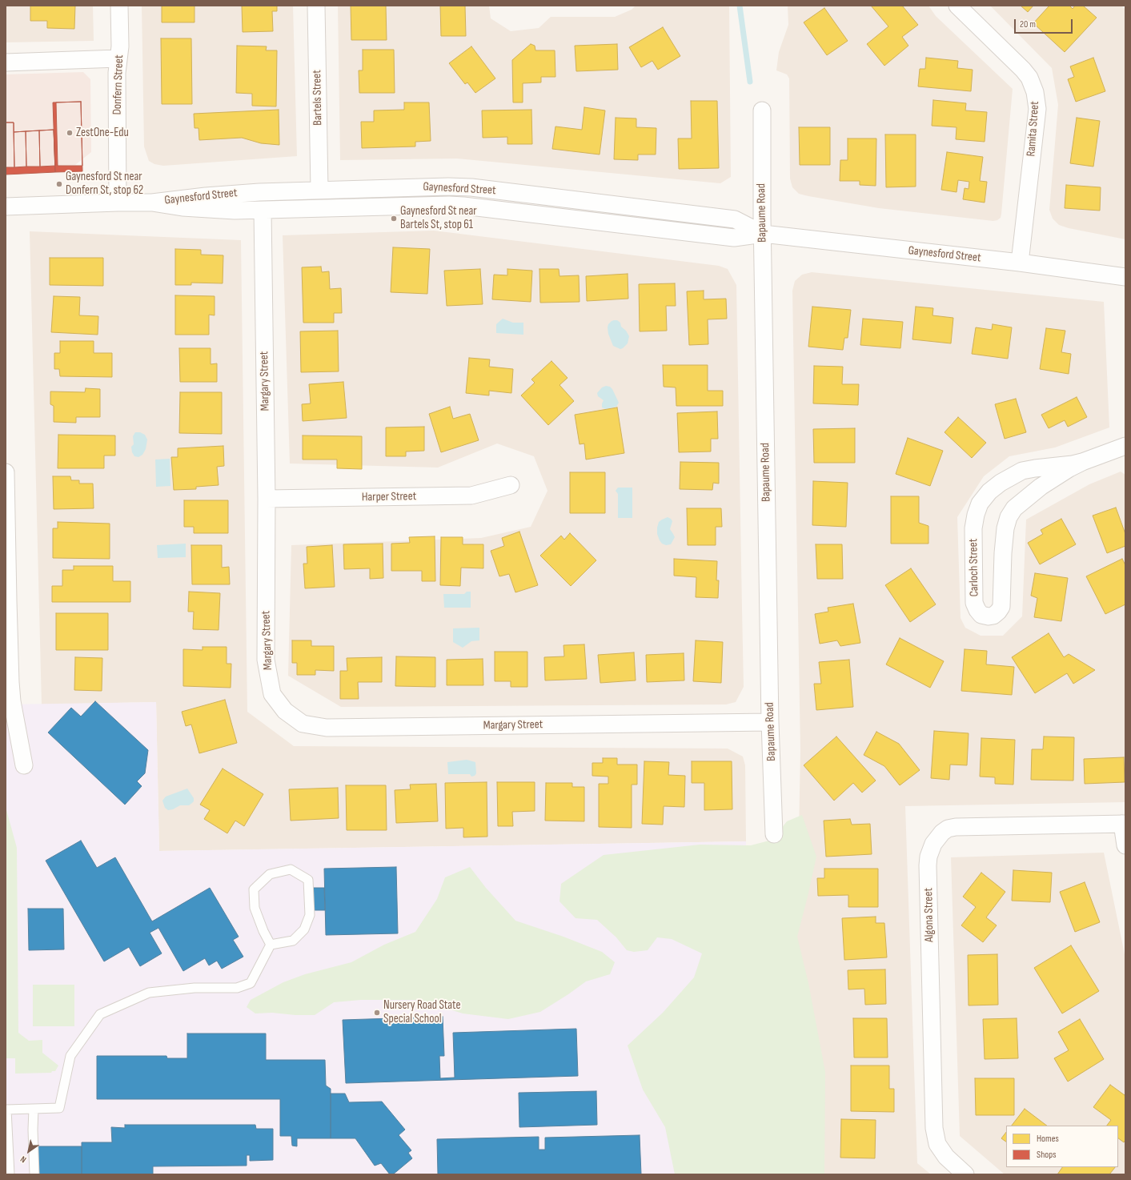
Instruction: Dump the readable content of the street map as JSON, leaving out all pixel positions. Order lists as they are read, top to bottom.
{
  "streets": {
    "street": [
      "Donfern Street",
      "Bartels Street",
      "Ramita Street",
      "Gaynesford Street",
      "Bapaume Road",
      "Margary Street",
      "Harper Street",
      "Carloch Street",
      "Algona Street"
    ]
  },
  "crossings": [
    ["Donfern Street", "Gaynesford Street"],
    ["Bartels Street", "Gaynesford Street"],
    ["Ramita Street", "Gaynesford Street"],
    ["Gaynesford Street", "Bapaume Road"],
    ["Gaynesford Street", "Margary Street"],
    ["Bapaume Road", "Margary Street"],
    ["Margary Street", "Harper Street"]
  ],
  "places": [
    "ZestOne-Edu",
    "Gaynesford St near Donfern St, stop 62",
    "Gaynesford St near Bartels St, stop 61",
    "Nursery Road State Special School"
  ],
  "legend": ["Homes", "Shops"],
  "scale_bar": "20 m",
  "north": "bottom left"
}
